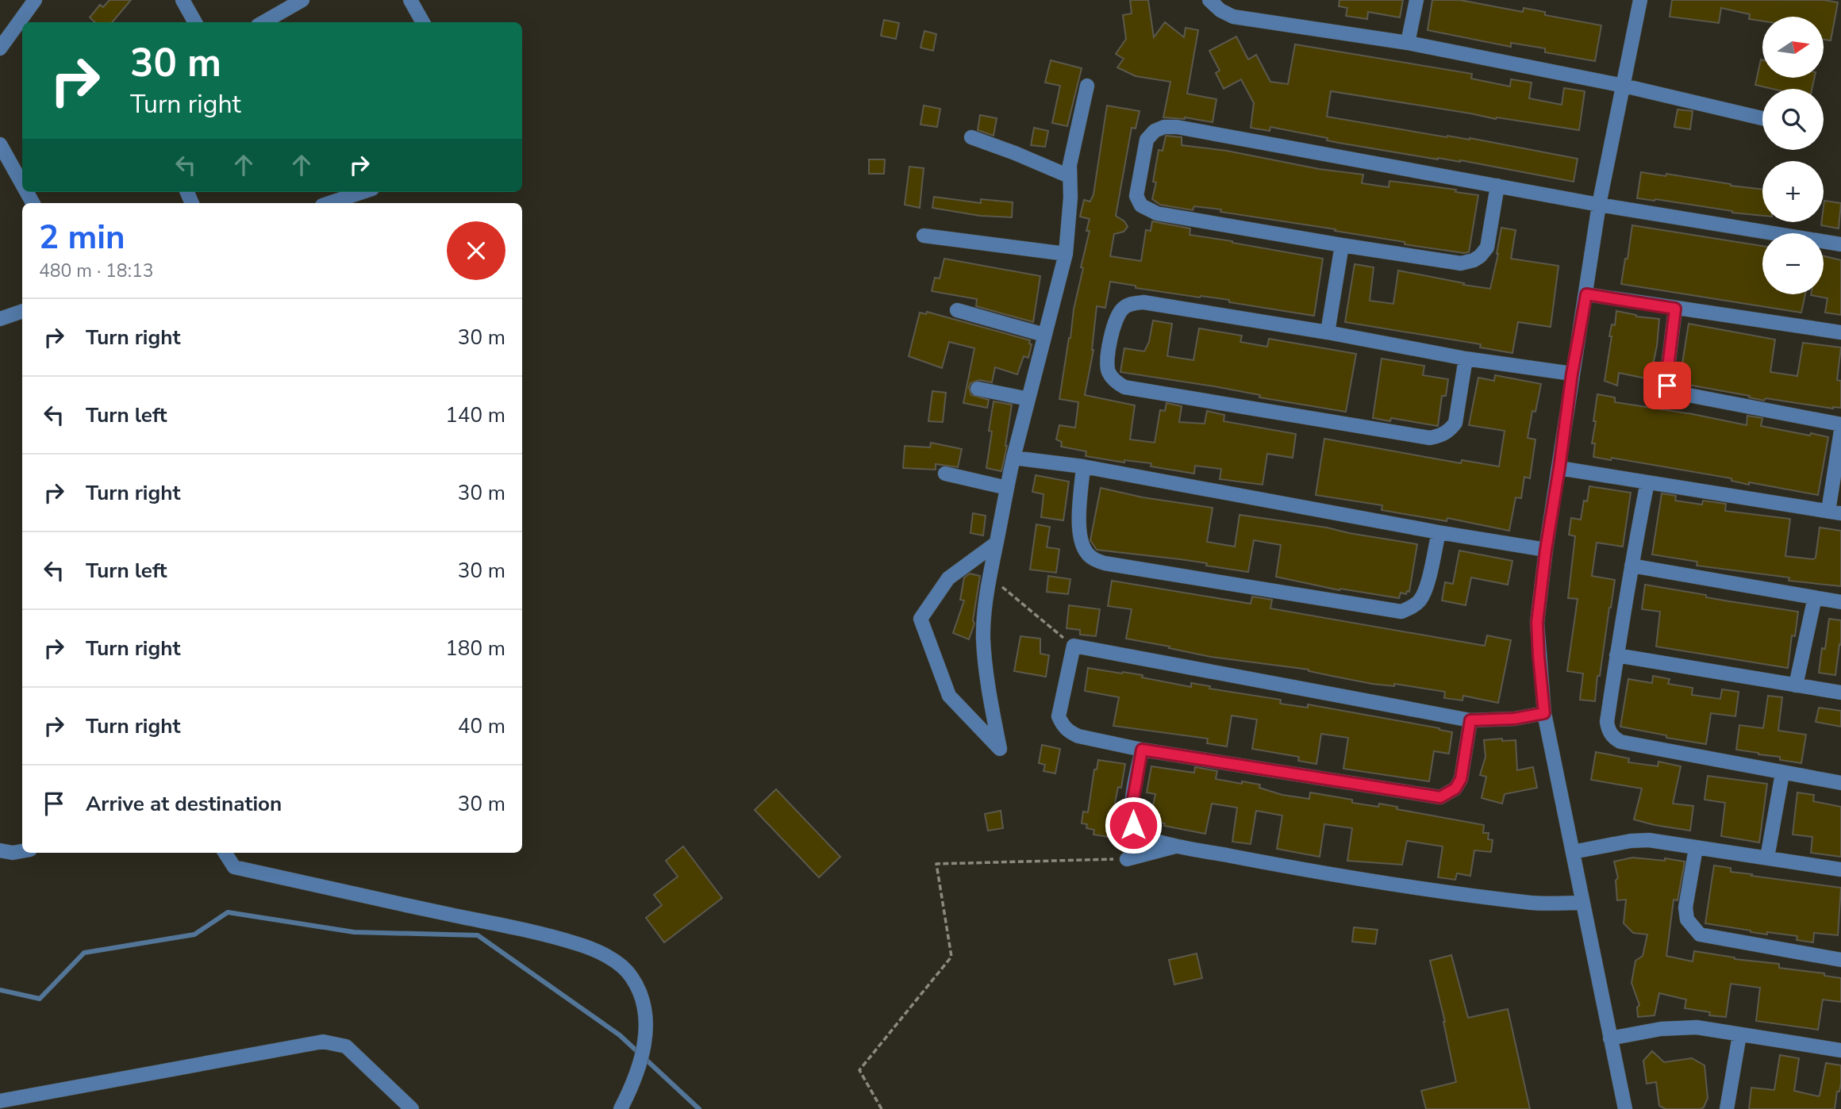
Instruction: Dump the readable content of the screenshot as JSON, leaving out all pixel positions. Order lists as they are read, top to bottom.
{
  "north": "right",
  "page": {
    "map_buttons": ["+", "−"],
    "turn": ["30 m", "Turn right"],
    "heading": ["2 min", "480 m · 18:13"],
    "list": [
      {
        "name": "Turn right",
        "value": "30 m"
      },
      {
        "name": "Turn left",
        "value": "140 m"
      },
      {
        "name": "Turn right",
        "value": "30 m"
      },
      {
        "name": "Turn left",
        "value": "30 m"
      },
      {
        "name": "Turn right",
        "value": "180 m"
      },
      {
        "name": "Turn right",
        "value": "40 m"
      },
      {
        "name": "Arrive at destination",
        "value": "30 m"
      }
    ]
  }
}
